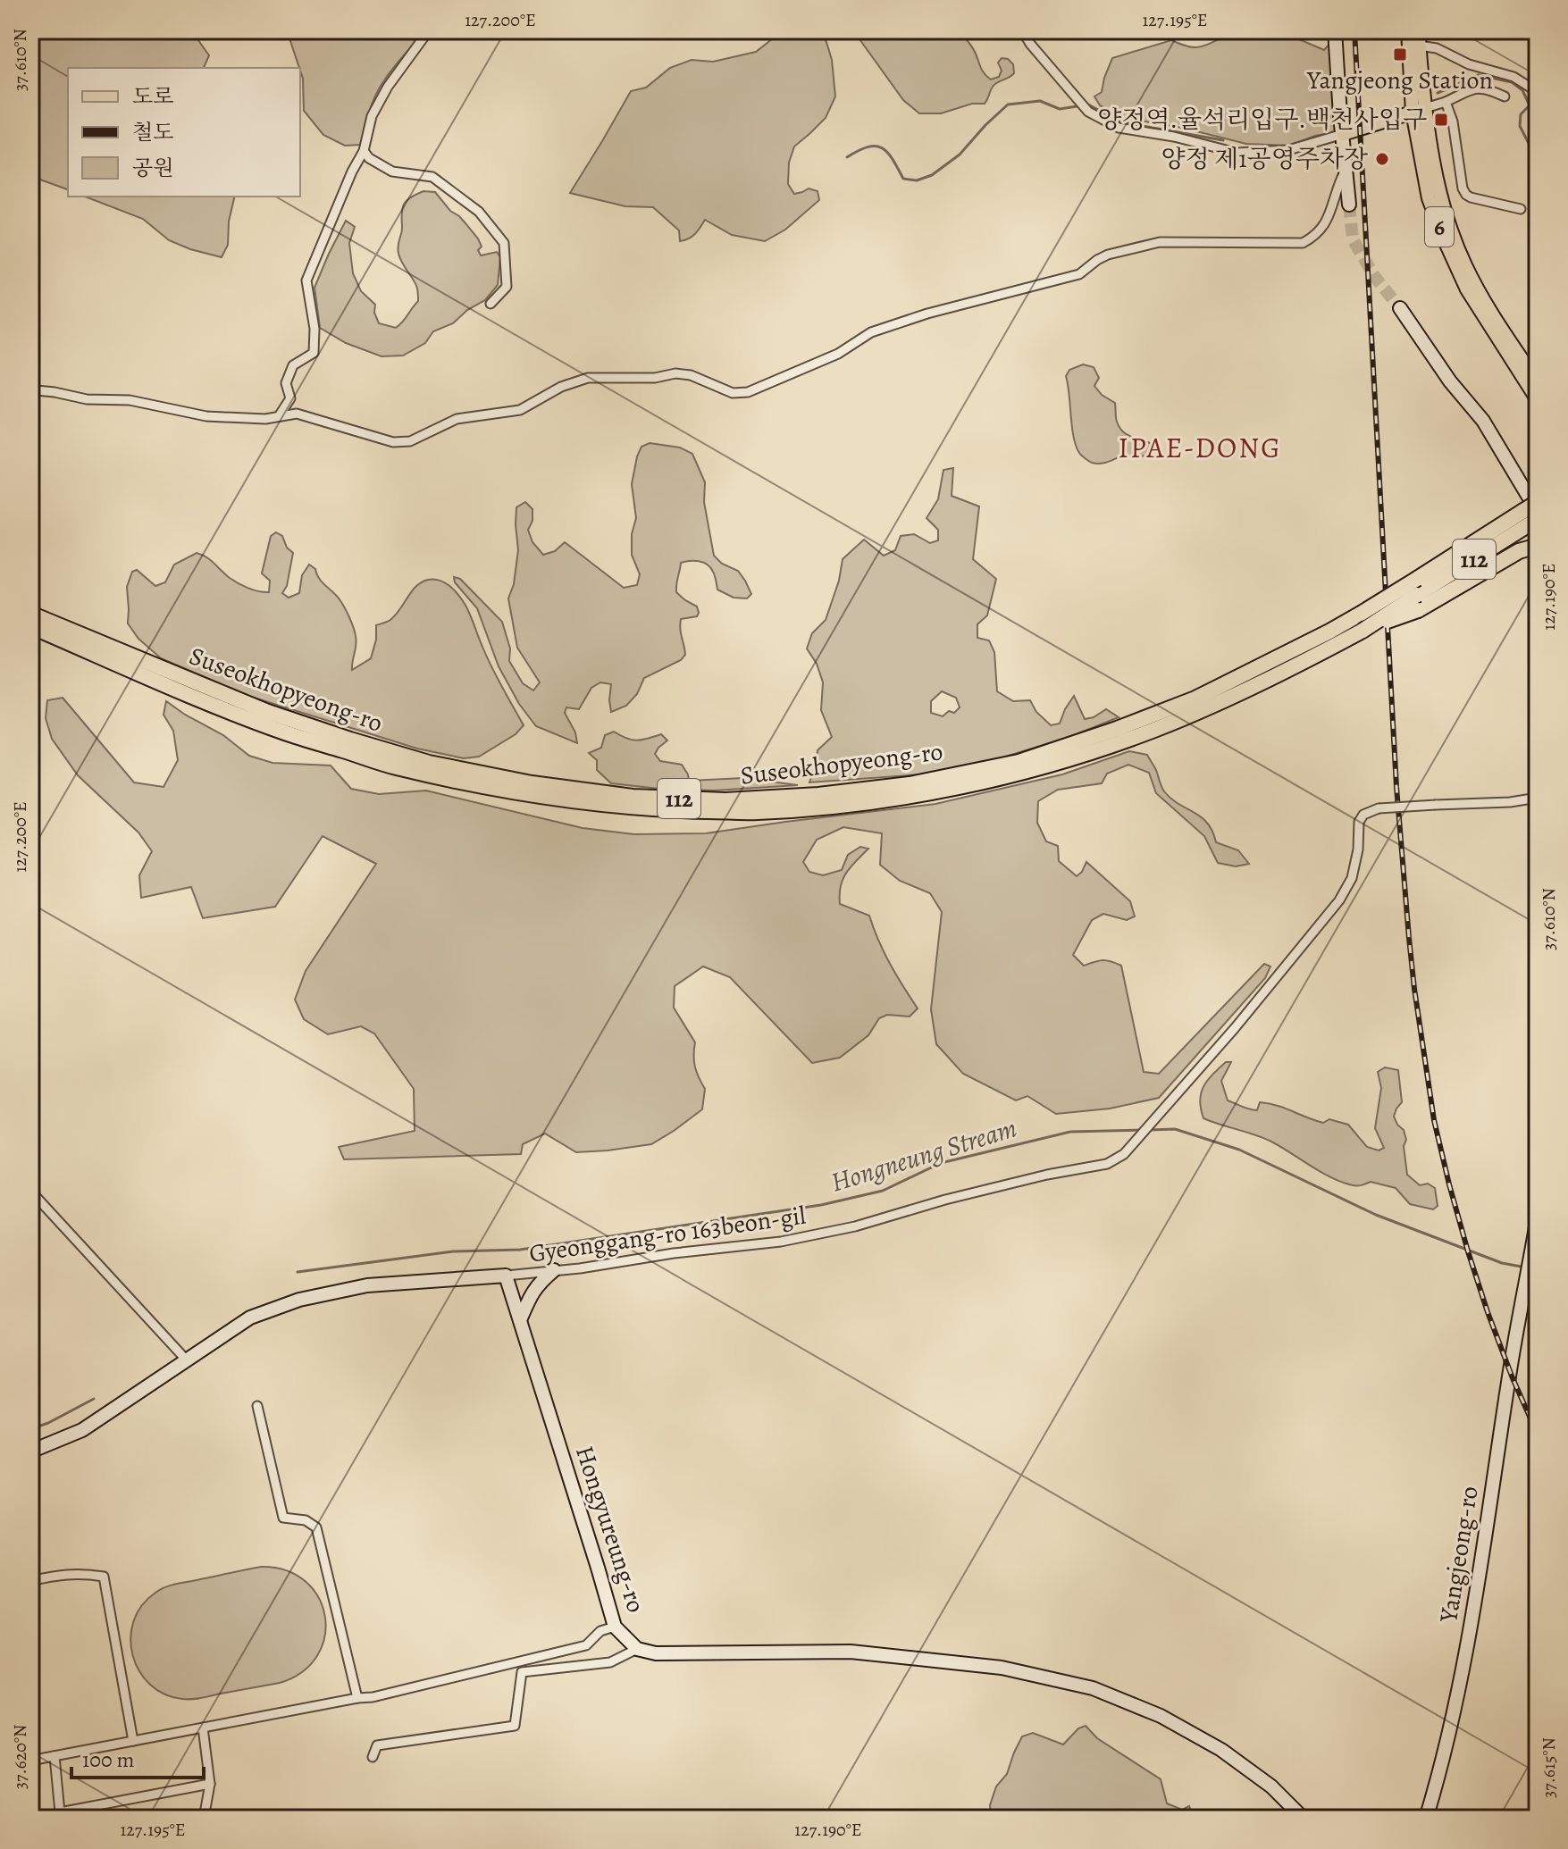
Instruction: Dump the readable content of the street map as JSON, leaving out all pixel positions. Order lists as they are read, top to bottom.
{
  "streets": {
    "highway": ["112", "Suseokhopyeong-ro"],
    "main road": ["6"],
    "street": ["Gyeonggang-ro 163beon-gil", "Hongyureung-ro", "Yangjeong-ro"]
  },
  "crossings": [
    ["Gyeonggang-ro 163beon-gil", "Hongyureung-ro"]
  ],
  "districts": ["IPAE-DONG"],
  "water": ["Hongneung Stream"],
  "places": {
    "transit": ["Yangjeong Station", "양정역.율석리입구.백천사입구"],
    "other": ["양정 제1공영주차장"]
  },
  "legend": ["도로", "철도", "공원"],
  "scale_bar": "100 m",
  "coordinates": [
    "127.200°E",
    "127.195°E",
    "37.610°N",
    "127.190°E",
    "37.620°N",
    "37.615°N"
  ]
}
